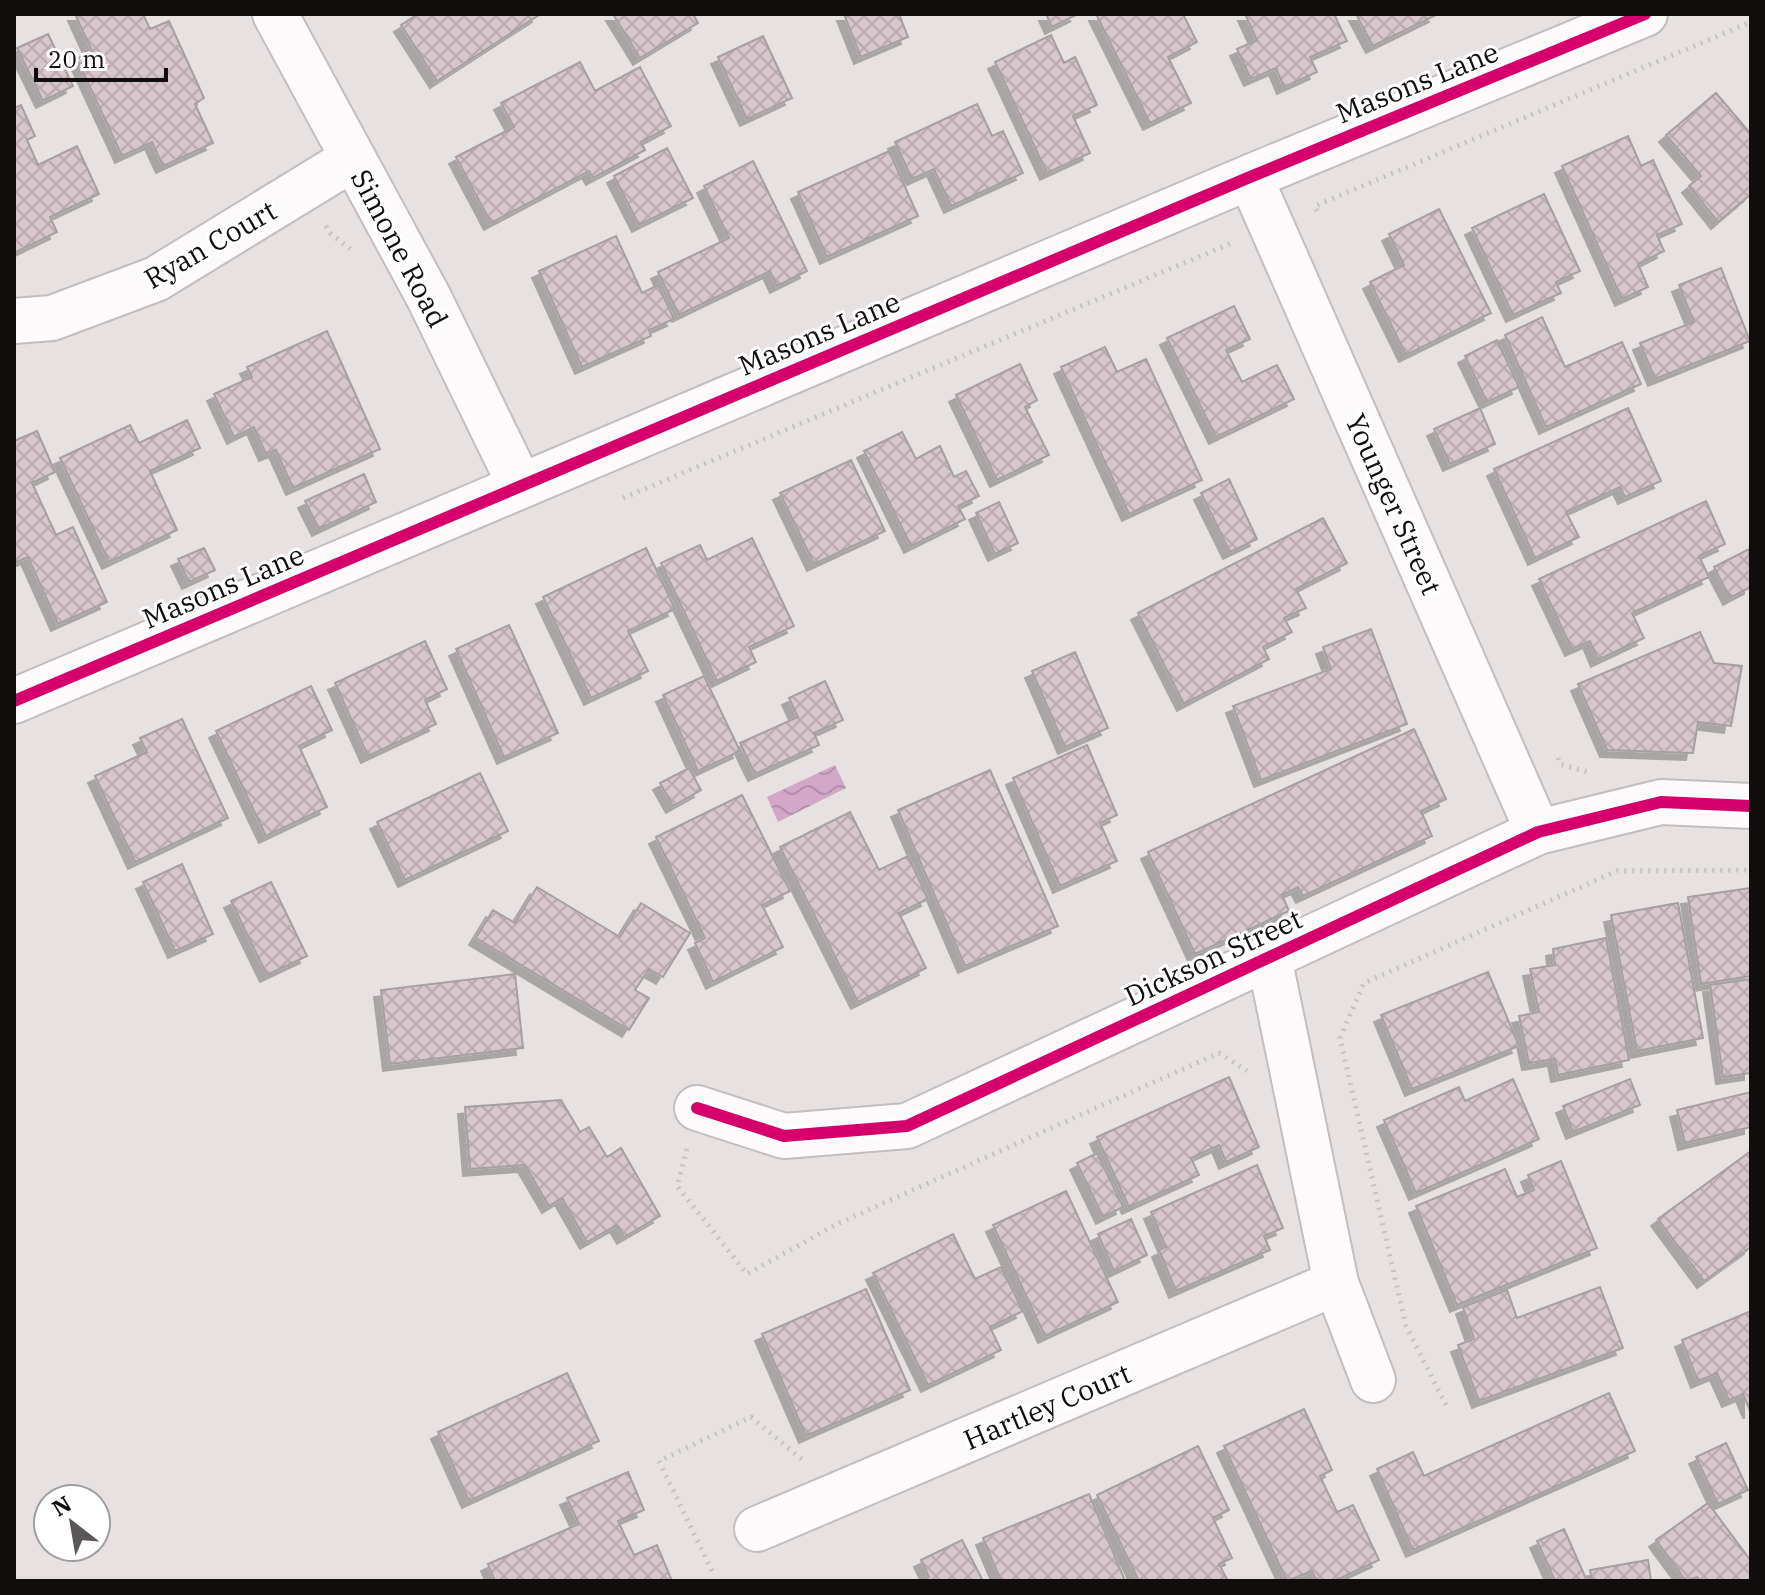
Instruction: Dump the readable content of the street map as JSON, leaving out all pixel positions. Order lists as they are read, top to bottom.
{
  "streets": {
    "street": [
      "Masons Lane",
      "Ryan Court",
      "Simone Road",
      "Younger Street",
      "Dickson Street",
      "Hartley Court"
    ]
  },
  "crossings": [
    ["Masons Lane", "Simone Road"],
    ["Masons Lane", "Younger Street"],
    ["Ryan Court", "Simone Road"],
    ["Younger Street", "Dickson Street"]
  ],
  "scale_bar": "20 m",
  "north": "top left"
}
